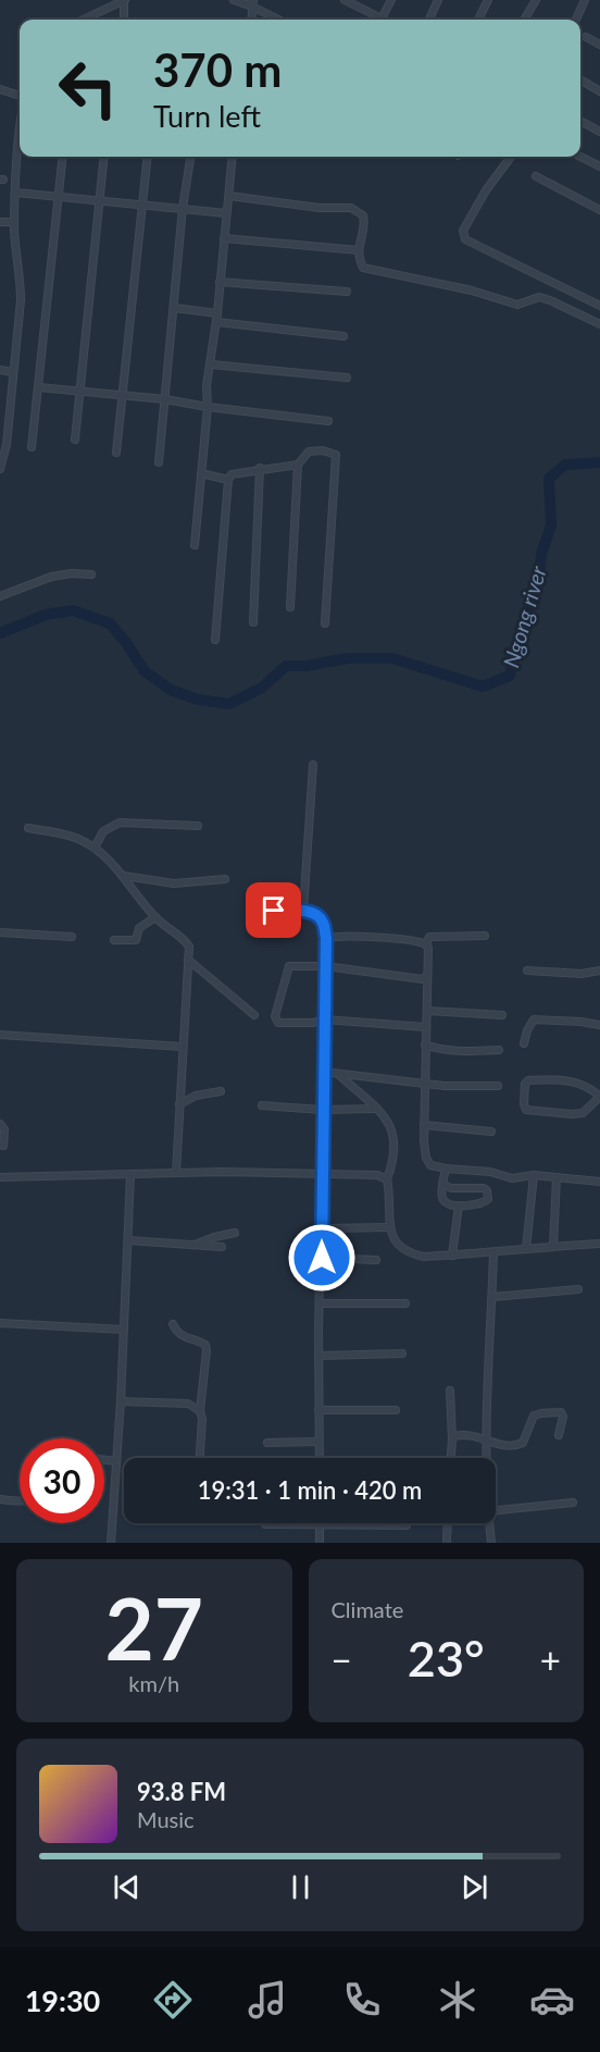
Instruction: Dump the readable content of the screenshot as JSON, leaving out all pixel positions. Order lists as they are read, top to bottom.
{
  "water": ["Ngong river"],
  "page": {
    "turn": ["370 m", "Turn left"],
    "limit": "30",
    "trip": "19:31 · 1 min · 420 m",
    "tile": [
      ["27", "km/h"],
      "Climate"
    ],
    "heat": ["−", "23°", "+"],
    "song": ["93.8 FM", "Music"],
    "tabs": "19:30"
  }
}
